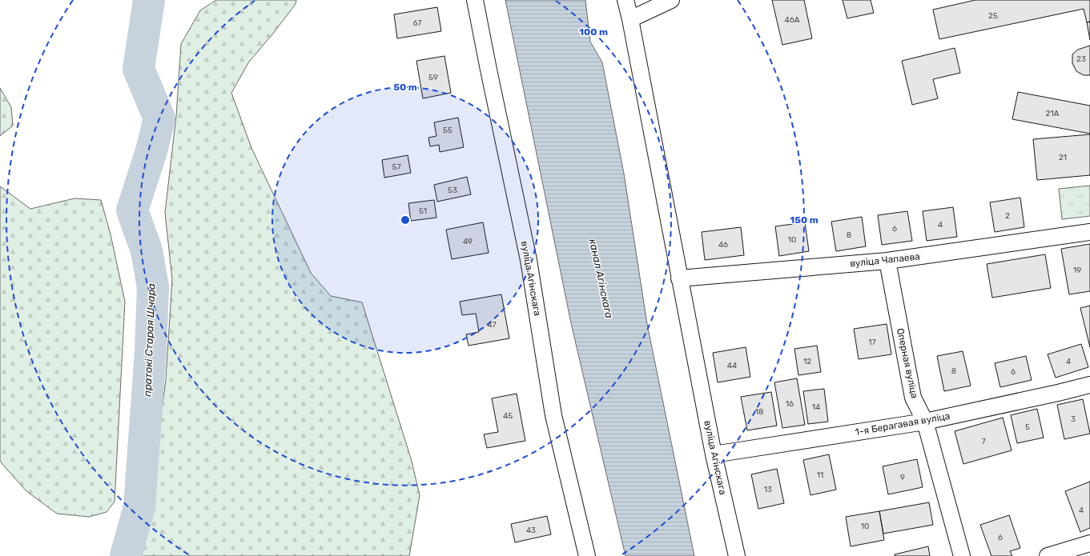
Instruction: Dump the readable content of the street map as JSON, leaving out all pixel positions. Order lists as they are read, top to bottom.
{
  "streets": {
    "street": [
      "вуліца Чапаева",
      "вуліца Агінскага",
      "Оперная вуліца",
      "1-я Берагавая вуліца"
    ]
  },
  "crossings": [
    ["вуліца Чапаева", "вуліца Агінскага"],
    ["вуліца Чапаева", "Оперная вуліца"],
    ["вуліца Агінскага", "1-я Берагавая вуліца"],
    ["Оперная вуліца", "1-я Берагавая вуліца"]
  ],
  "water": ["канал Агінскага", "пратокі Старая Шчара"],
  "house_numbers": [
    "25",
    "46А",
    "67",
    "23",
    "59",
    "21А",
    "55",
    "21",
    "57",
    "53",
    "51",
    "2",
    "4",
    "6",
    "8",
    "10",
    "49",
    "46",
    "19",
    "47",
    "17",
    "12",
    "4",
    "44",
    "8",
    "6",
    "16",
    "14",
    "18",
    "45",
    "3",
    "5",
    "7",
    "11",
    "9",
    "13",
    "4",
    "10",
    "43",
    "6"
  ],
  "rings": ["100 m", "50 m", "150 m"]
}
